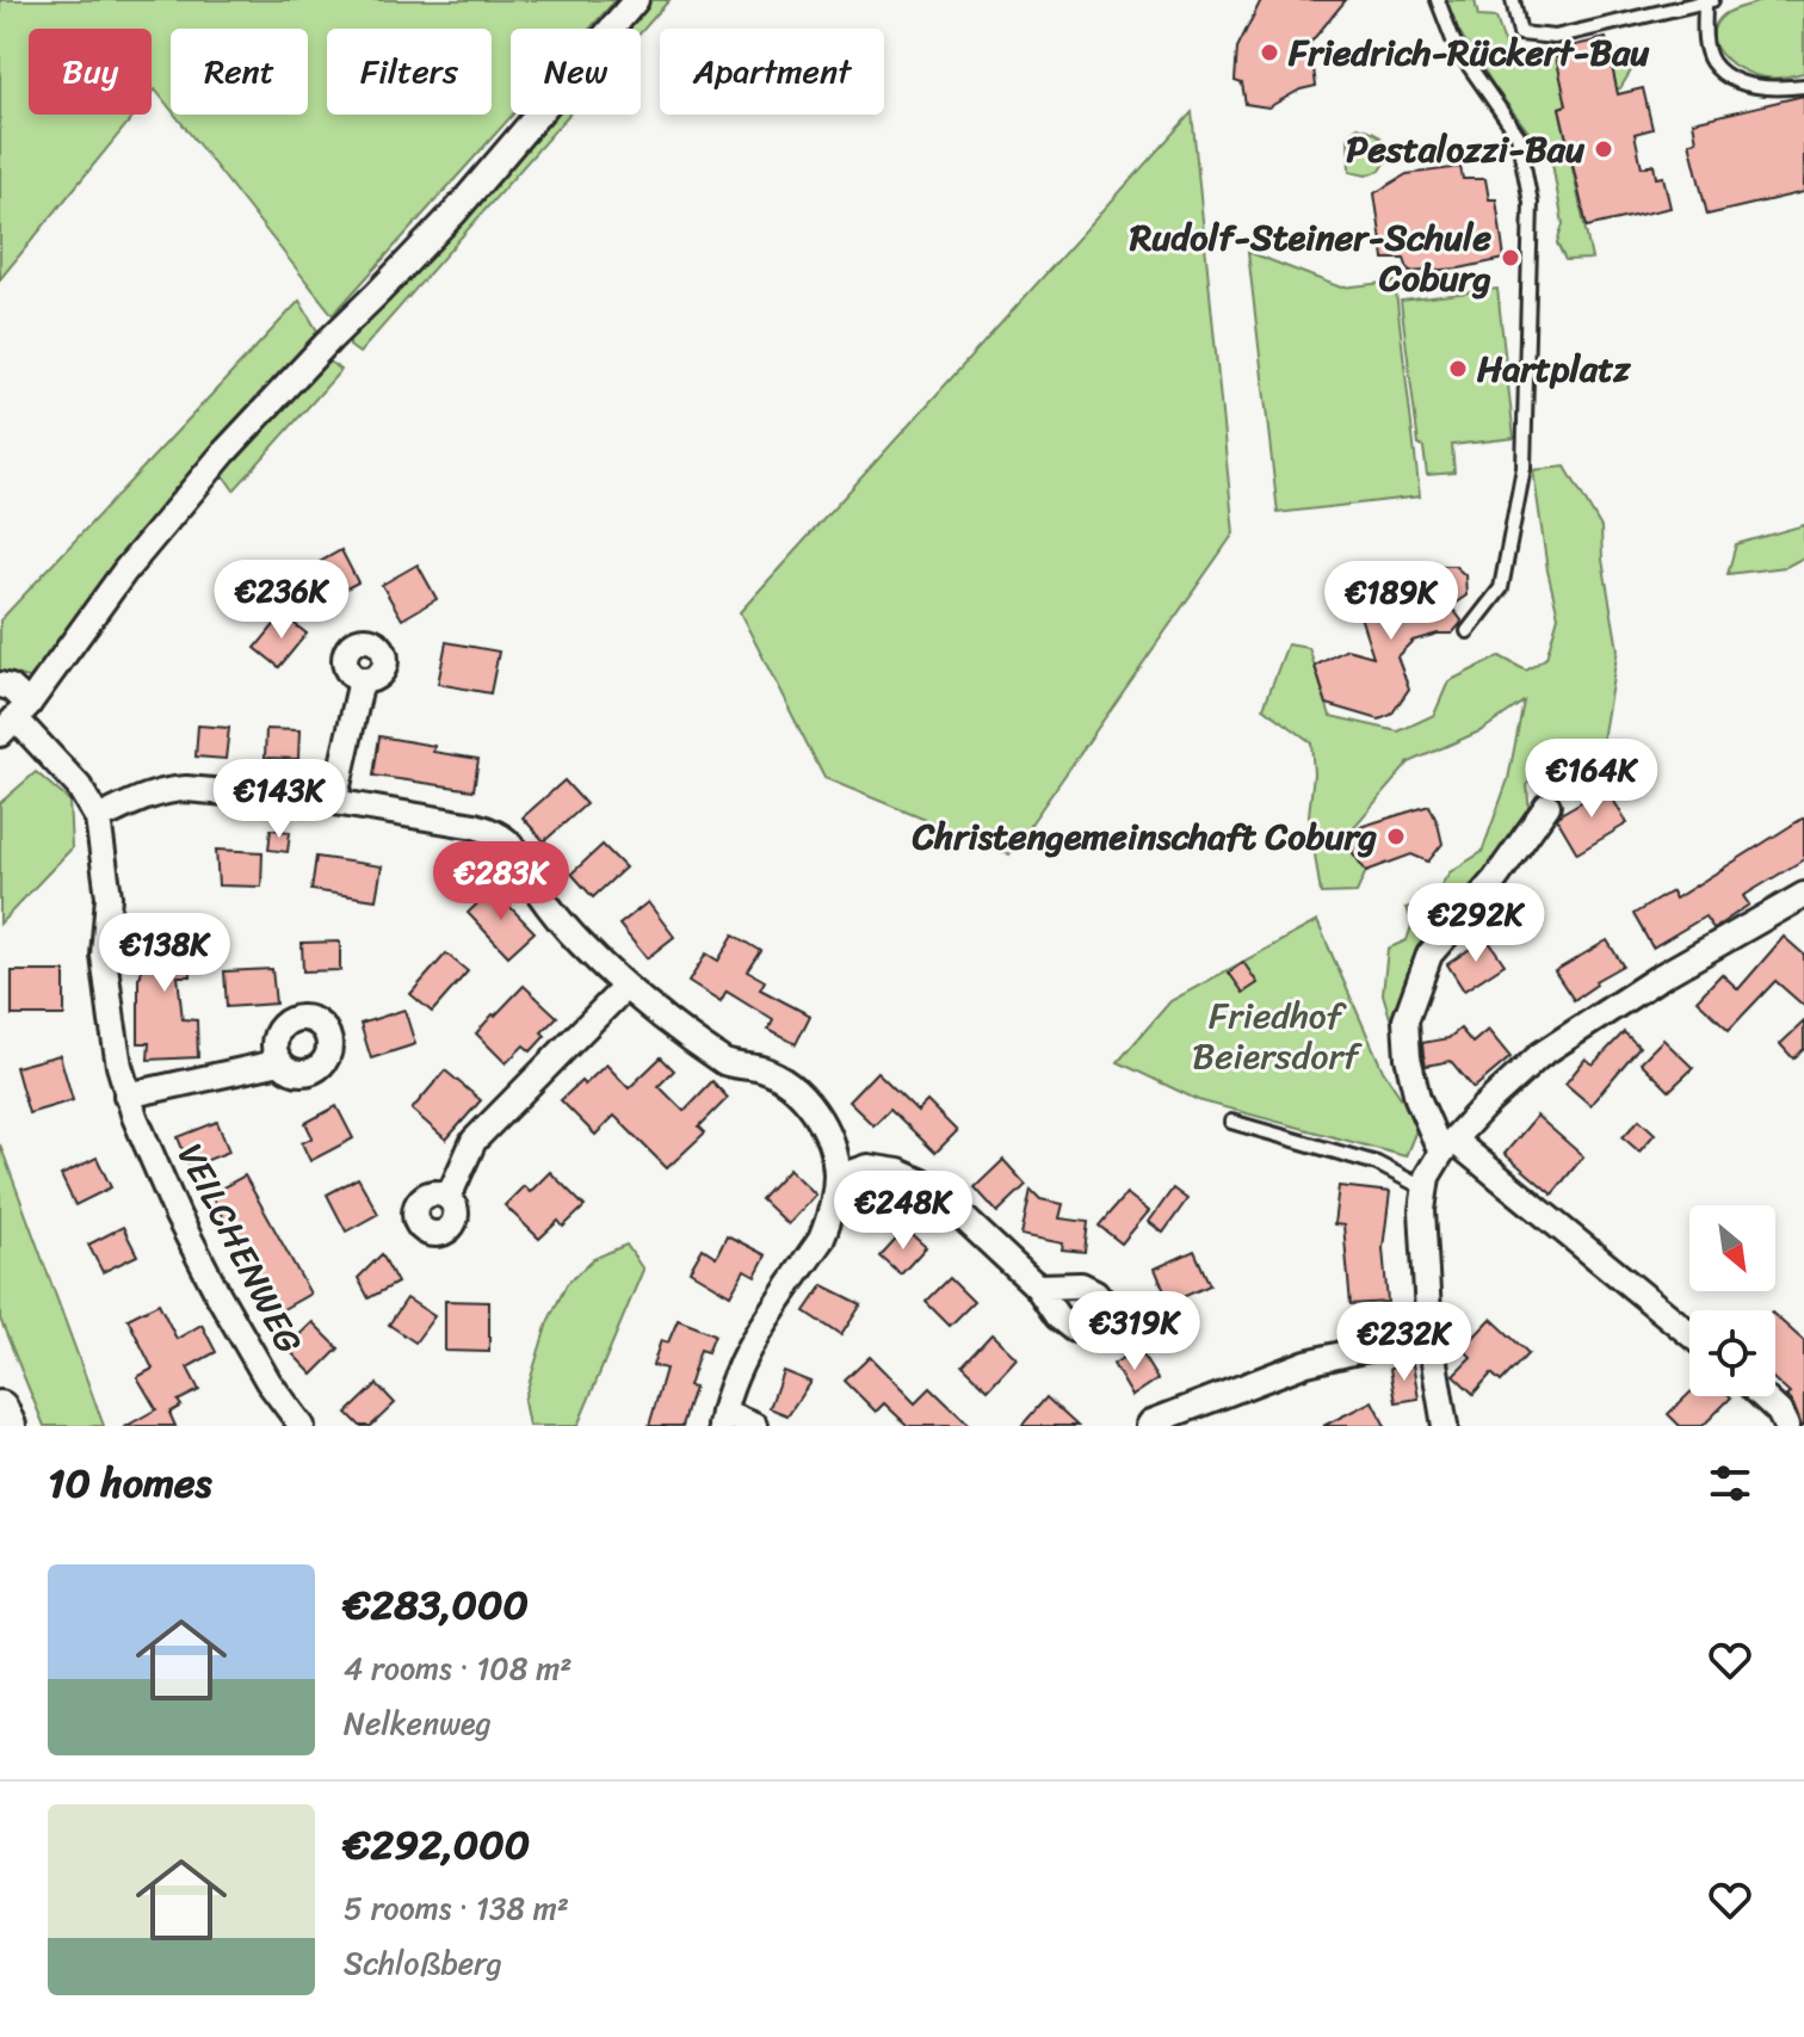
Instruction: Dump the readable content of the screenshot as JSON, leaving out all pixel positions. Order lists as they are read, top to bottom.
{
  "streets": {
    "street": ["VEILCHENWEG"]
  },
  "parks": ["Friedhof Beiersdorf"],
  "places": [
    "Friedrich-Rückert-Bau",
    "Pestalozzi-Bau",
    "Rudolf-Steiner-Schule Coburg",
    "Hartplatz",
    "Christengemeinschaft Coburg"
  ],
  "north": "bottom right",
  "page": {
    "chip": [
      "Buy",
      "Rent",
      "Filters",
      "New",
      "Apartment"
    ],
    "price": [
      "€236K",
      "€189K",
      "€164K",
      "€143K",
      "€283K",
      "€292K",
      "€138K",
      "€248K",
      "€319K",
      "€232K"
    ],
    "heading": "10 homes",
    "list": [
      {
        "name": "€283,000",
        "note": "4 rooms · 108 m² · Nelkenweg"
      },
      {
        "name": "€292,000",
        "note": "5 rooms · 138 m² · Schloßberg"
      }
    ]
  }
}
